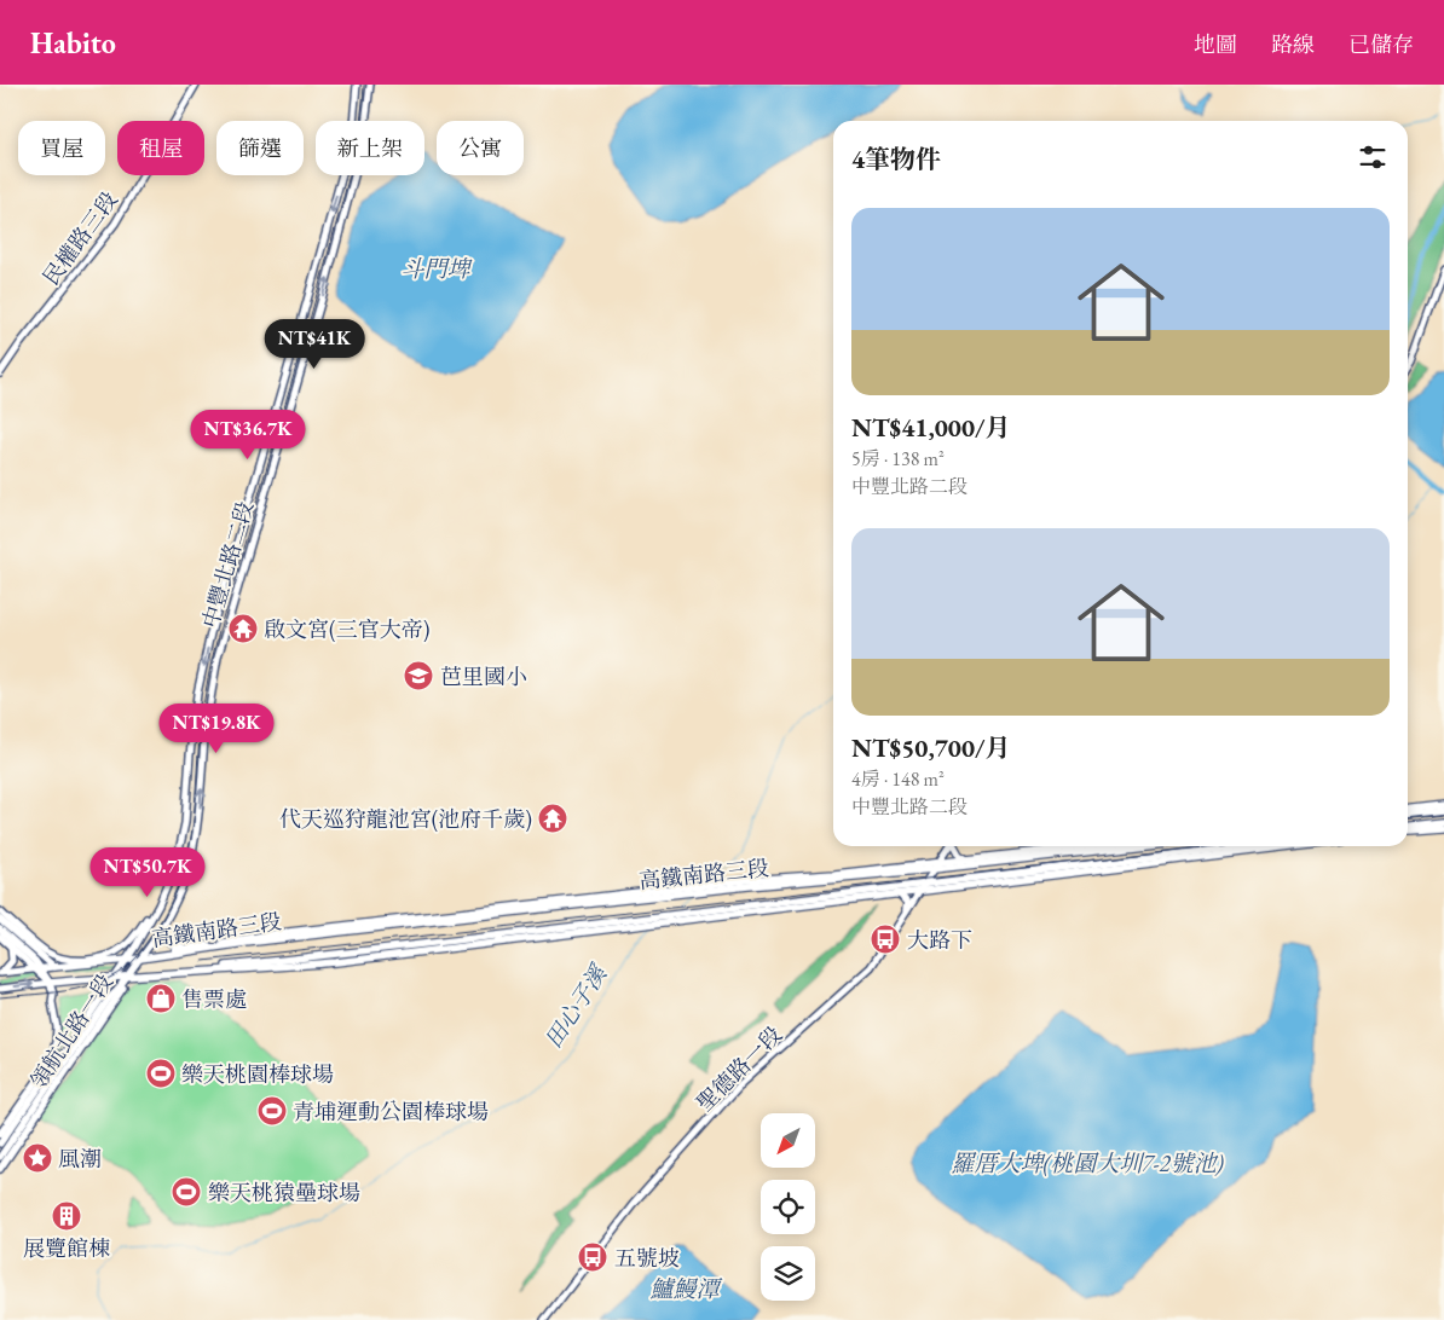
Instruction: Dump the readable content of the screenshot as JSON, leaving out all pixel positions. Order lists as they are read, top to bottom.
{
  "streets": {
    "main road": [
      "民權路三段",
      "中豐北路二段",
      "高鐵南路三段",
      "領航北路一段",
      "聖德路一段"
    ]
  },
  "crossings": [
    ["中豐北路二段", "高鐵南路三段"],
    ["中豐北路二段", "領航北路一段"],
    ["高鐵南路三段", "領航北路一段"],
    ["高鐵南路三段", "聖德路一段"]
  ],
  "water": [
    "斗門埤",
    "田心子溪",
    "羅厝大埤(桃園大圳7-2號池)",
    "鱸鰻潭"
  ],
  "places": {
    "temple": ["啟文宮(三官大帝)", "代天巡狩龍池宮(池府千歲)"],
    "school or university": ["芭里國小"],
    "bus stop": ["大路下", "五號坡"],
    "shop": ["售票處"],
    "sports": ["樂天桃園棒球場", "青埔運動公園棒球場", "樂天桃猿壘球場"],
    "place": ["風潮"],
    "building": ["展覽館棟"]
  },
  "north": "bottom left",
  "page": {
    "header": "Habito",
    "nav": ["地圖", "路線", "已儲存"],
    "chip": [
      "買屋",
      "租屋",
      "篩選",
      "新上架",
      "公寓"
    ],
    "heading": "4筆物件",
    "list": [
      {
        "name": "NT$41,000/月",
        "note": "5房 · 138 m² · 中豐北路二段"
      },
      {
        "name": "NT$50,700/月",
        "note": "4房 · 148 m² · 中豐北路二段"
      }
    ],
    "price": [
      "NT$41K",
      "NT$36.7K",
      "NT$19.8K",
      "NT$50.7K"
    ]
  }
}
